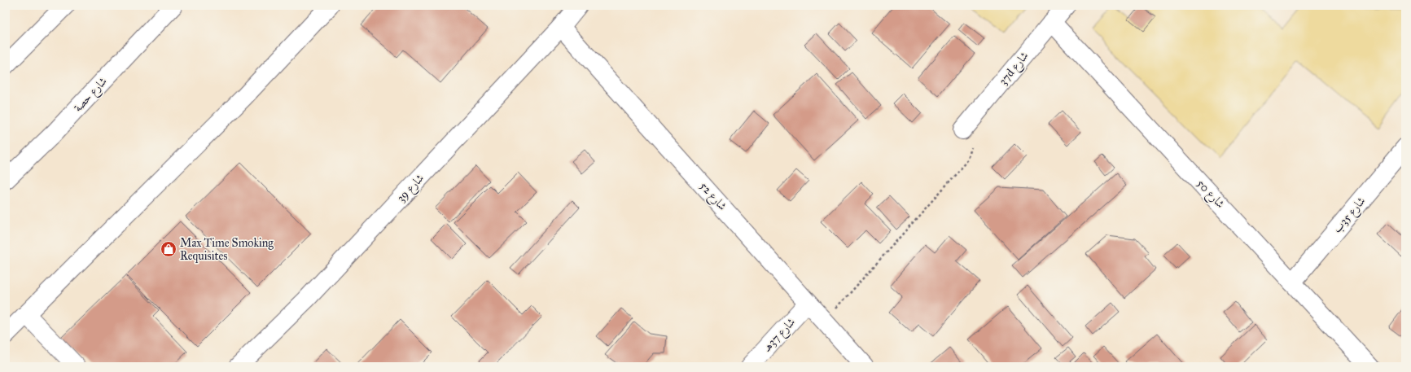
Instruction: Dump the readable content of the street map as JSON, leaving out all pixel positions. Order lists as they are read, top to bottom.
{
  "streets": {
    "street": [
      "37d شارع",
      "شارع حصة",
      "شارع 39",
      "شارع 50",
      "شارع 52",
      "شارع 35ب",
      "شارع 37هـ"
    ]
  },
  "crossings": [
    ["37d شارع", "شارع 50"],
    ["شارع 39", "شارع 52"],
    ["شارع 50", "شارع 35ب"],
    ["شارع 52", "شارع 37هـ"]
  ],
  "places": {
    "shop": ["Max Time Smoking Requisites"]
  }
}
